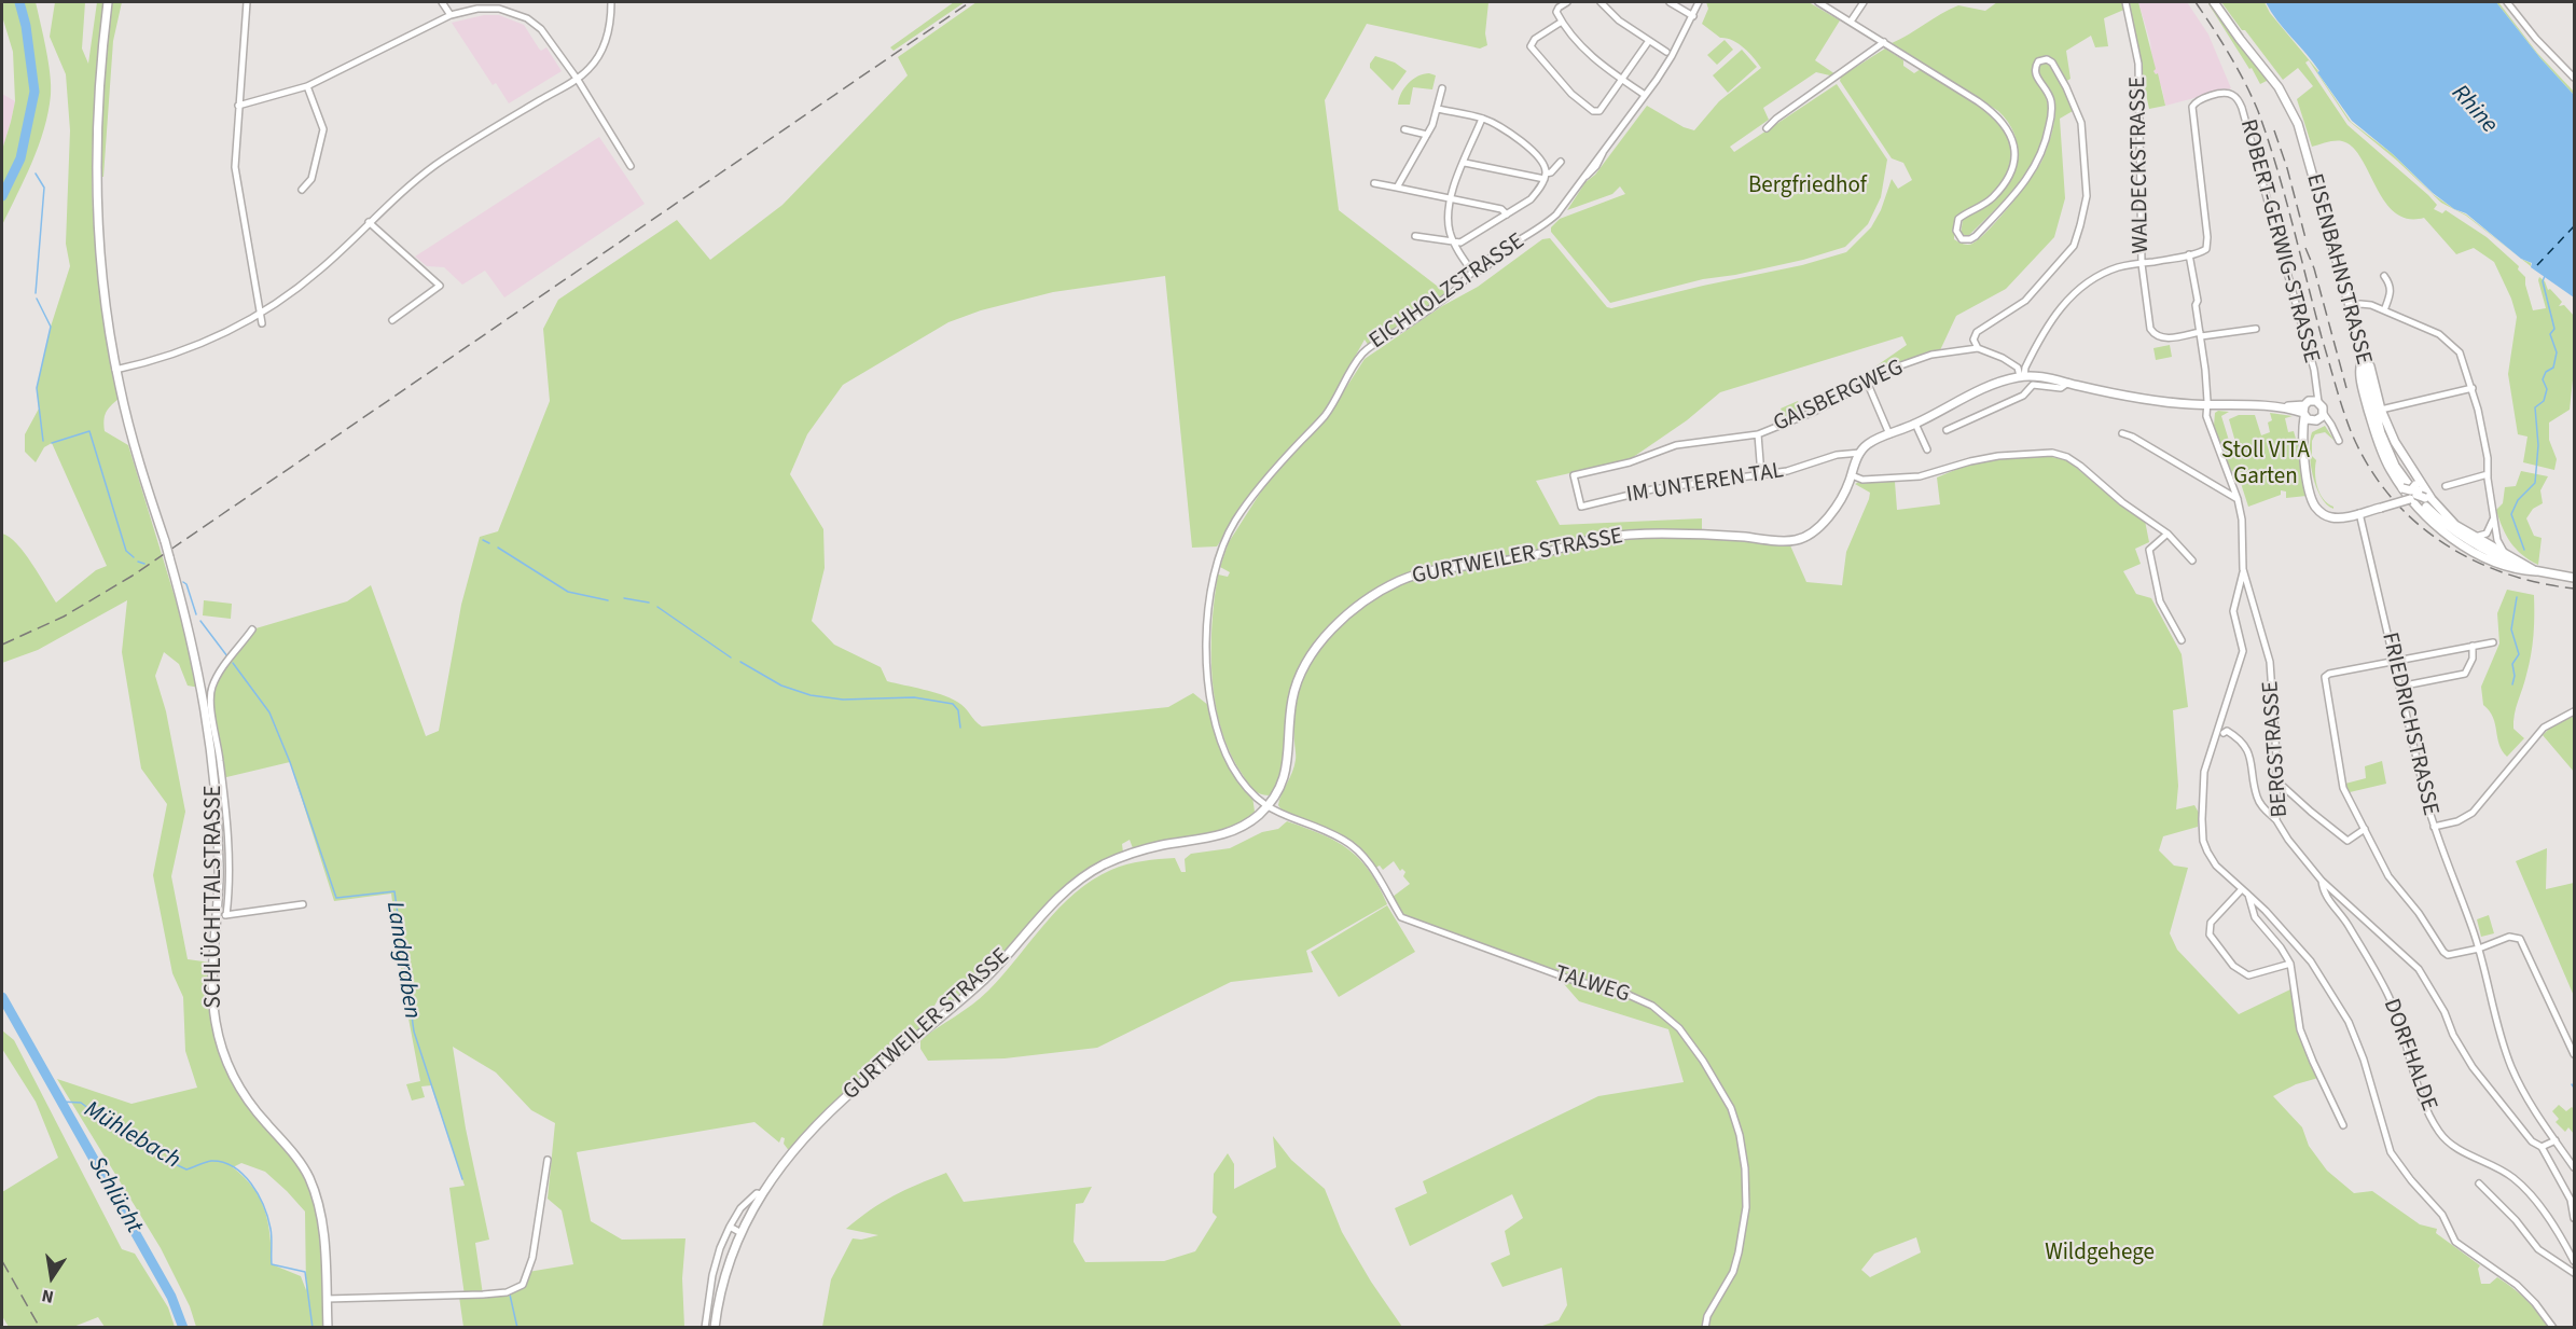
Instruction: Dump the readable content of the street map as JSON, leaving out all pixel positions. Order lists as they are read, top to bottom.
{
  "streets": {
    "main road": ["EISENBAHNSTRASSE", "GURTWEILER STRASSE", "SCHLÜCHTTALSTRASSE"],
    "street": [
      "WALDECKSTRASSE",
      "ROBERT-GERWIG-STRASSE",
      "EICHHOLZSTRASSE",
      "GAISBERGWEG",
      "IM UNTEREN TAL",
      "FRIEDRICHSTRASSE",
      "BERGSTRASSE",
      "TALWEG",
      "DORFHALDE"
    ]
  },
  "crossings": [
    ["WALDECKSTRASSE", "BERGSTRASSE"],
    ["ROBERT-GERWIG-STRASSE", "BERGSTRASSE"],
    ["EICHHOLZSTRASSE", "GURTWEILER STRASSE"],
    ["EICHHOLZSTRASSE", "TALWEG"],
    ["GAISBERGWEG", "IM UNTEREN TAL"],
    ["IM UNTEREN TAL", "GURTWEILER STRASSE"],
    ["GURTWEILER STRASSE", "TALWEG"],
    ["BERGSTRASSE", "DORFHALDE"]
  ],
  "water": [
    "Rhine",
    "Landgraben",
    "Mühlebach",
    "Schlücht"
  ],
  "parks": ["Bergfriedhof", "Stoll VITA Garten", "Wildgehege"],
  "north": "bottom"
}
